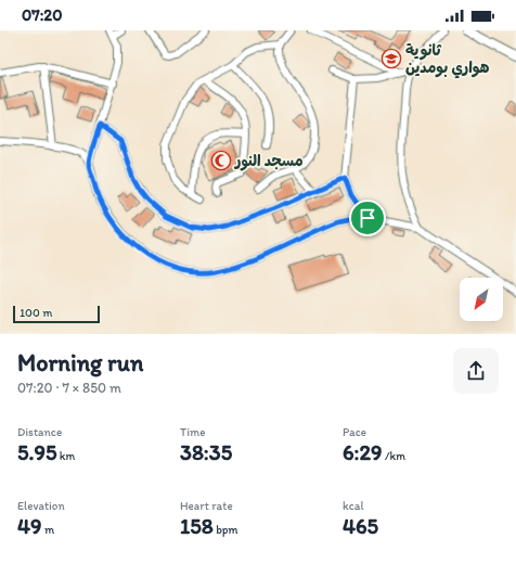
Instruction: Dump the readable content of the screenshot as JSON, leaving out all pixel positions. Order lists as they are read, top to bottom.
{
  "places": {
    "school or university": ["ثانوية هواري بومدين"],
    "mosque": ["مسجد النور"]
  },
  "scale_bar": "100 m",
  "north": "bottom left",
  "page": {
    "status": "07:20",
    "scale": "100 m",
    "heading": ["Morning run", "07:20 · 7 × 850 m"],
    "stats": [
      ["Distance", "5.95 km"],
      ["Time", "38:35"],
      ["Pace", "6:29 /km"],
      ["Elevation", "49 m"],
      ["Heart rate", "158 bpm"],
      ["kcal", "465"]
    ]
  }
}
